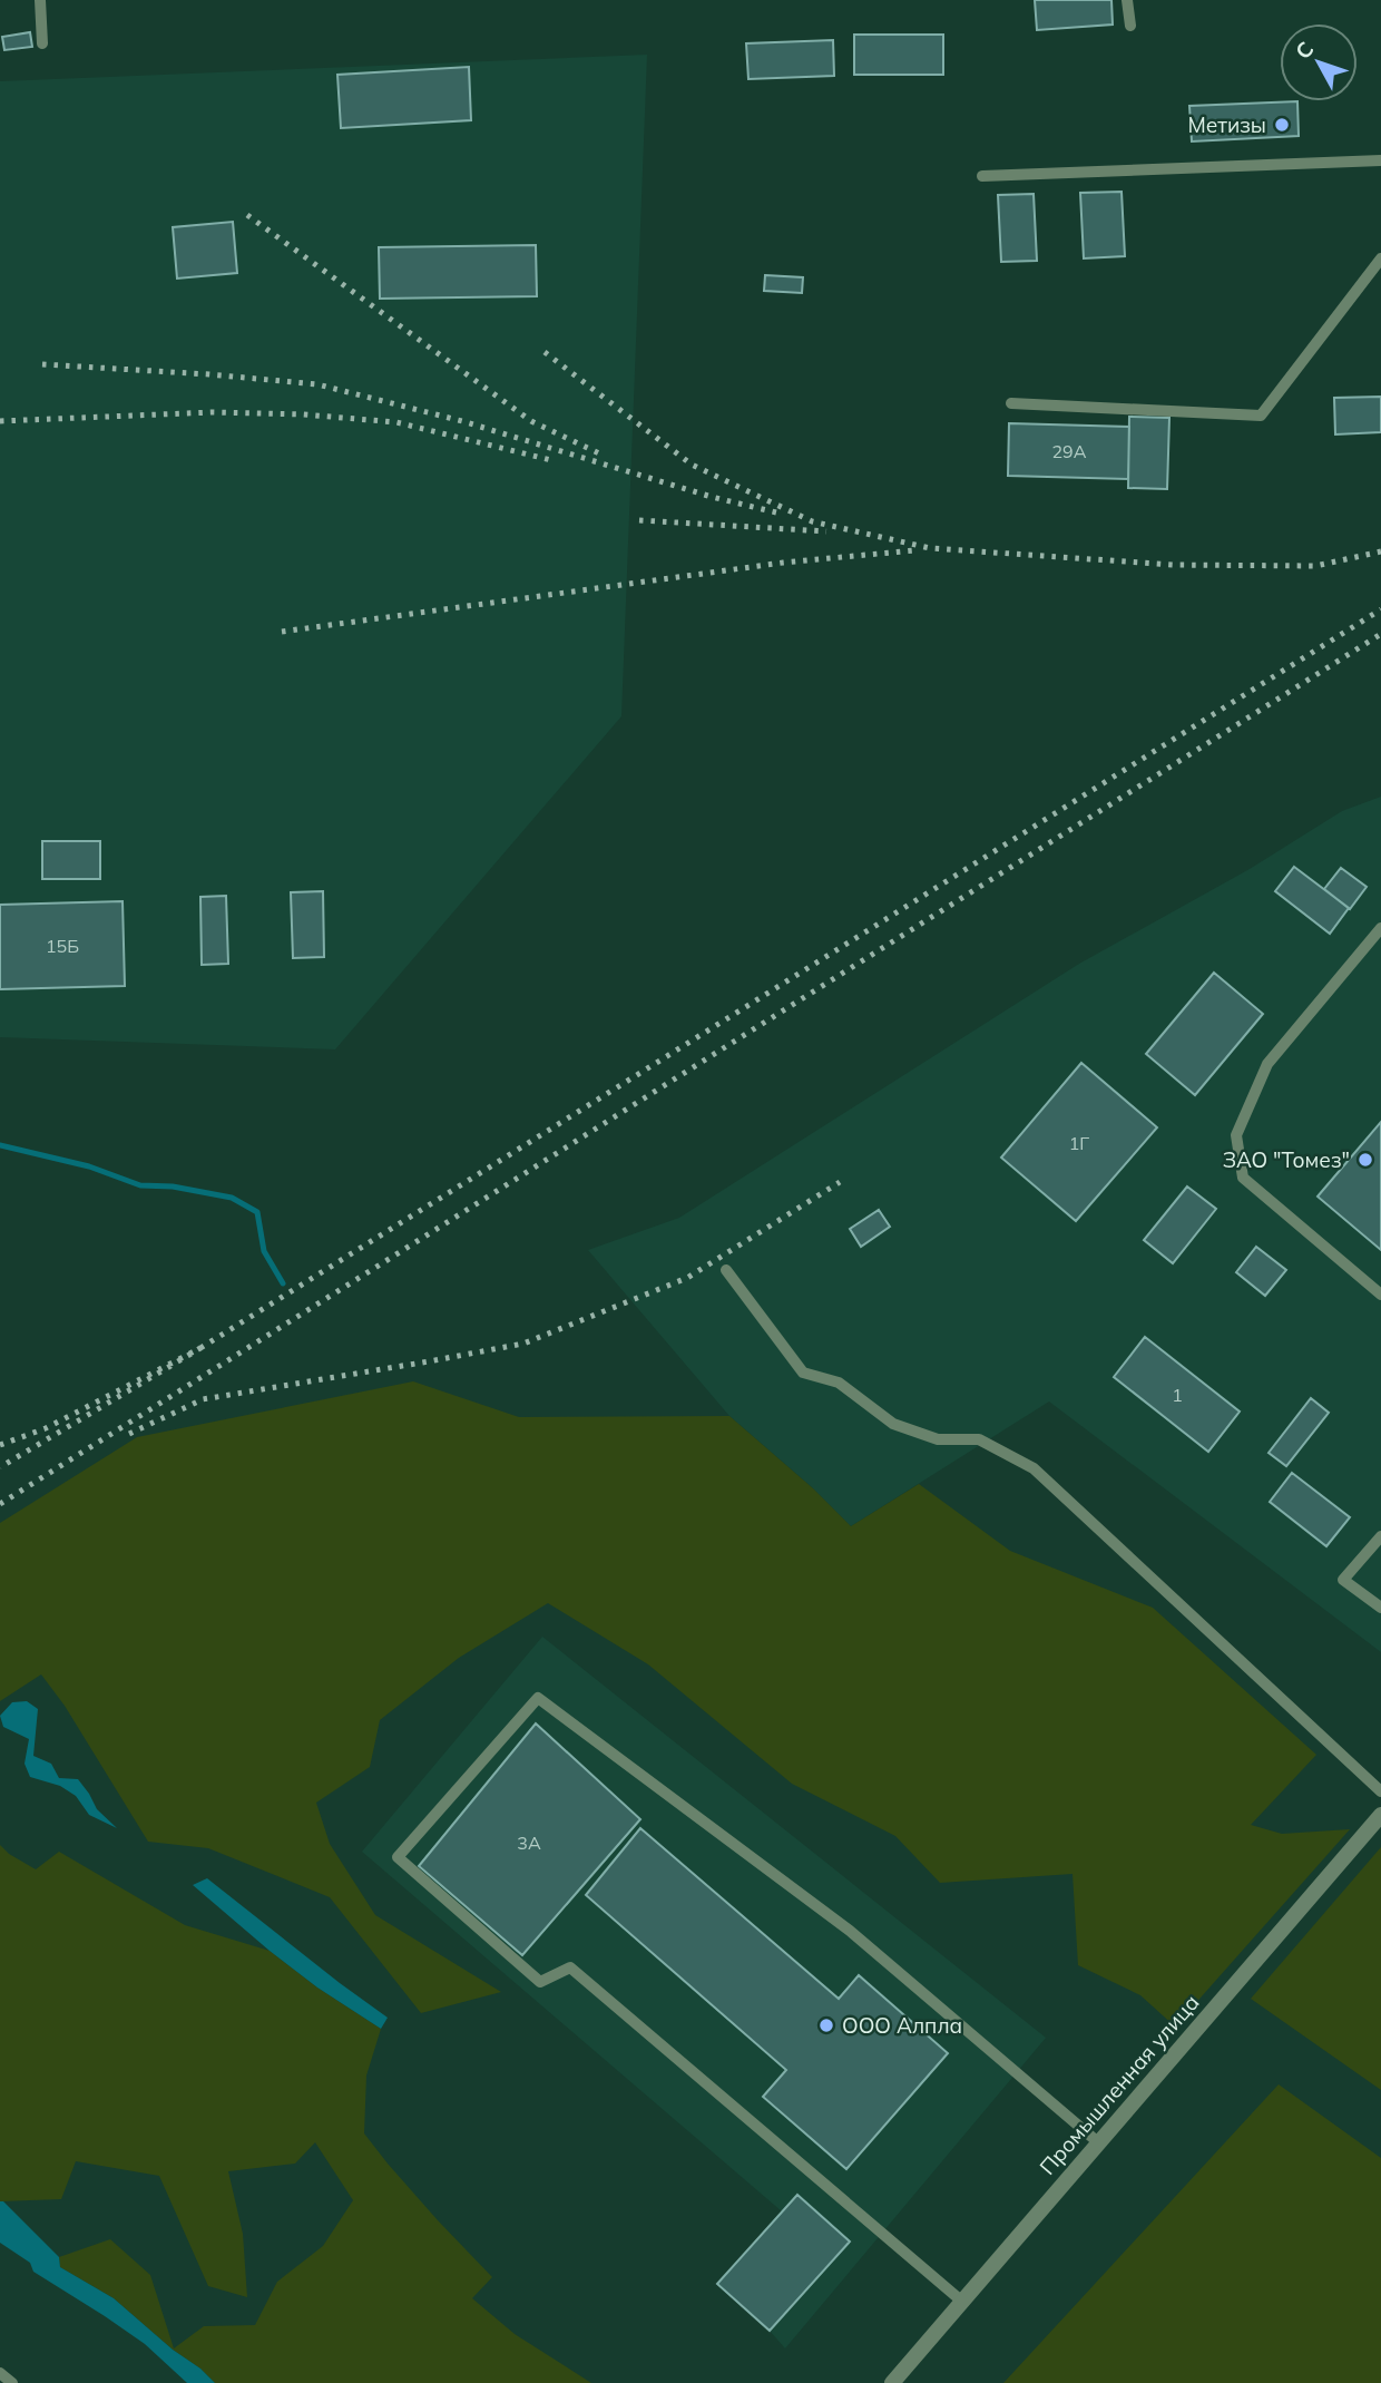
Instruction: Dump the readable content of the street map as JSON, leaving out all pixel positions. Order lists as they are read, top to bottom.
{
  "streets": {
    "street": ["Промышленная улица"]
  },
  "places": ["Метизы", "ЗАО \"Томез\"", "ООО Алпла"],
  "house_numbers": [
    "29А",
    "15Б",
    "1Г",
    "1",
    "3А"
  ],
  "north": "top left"
}
